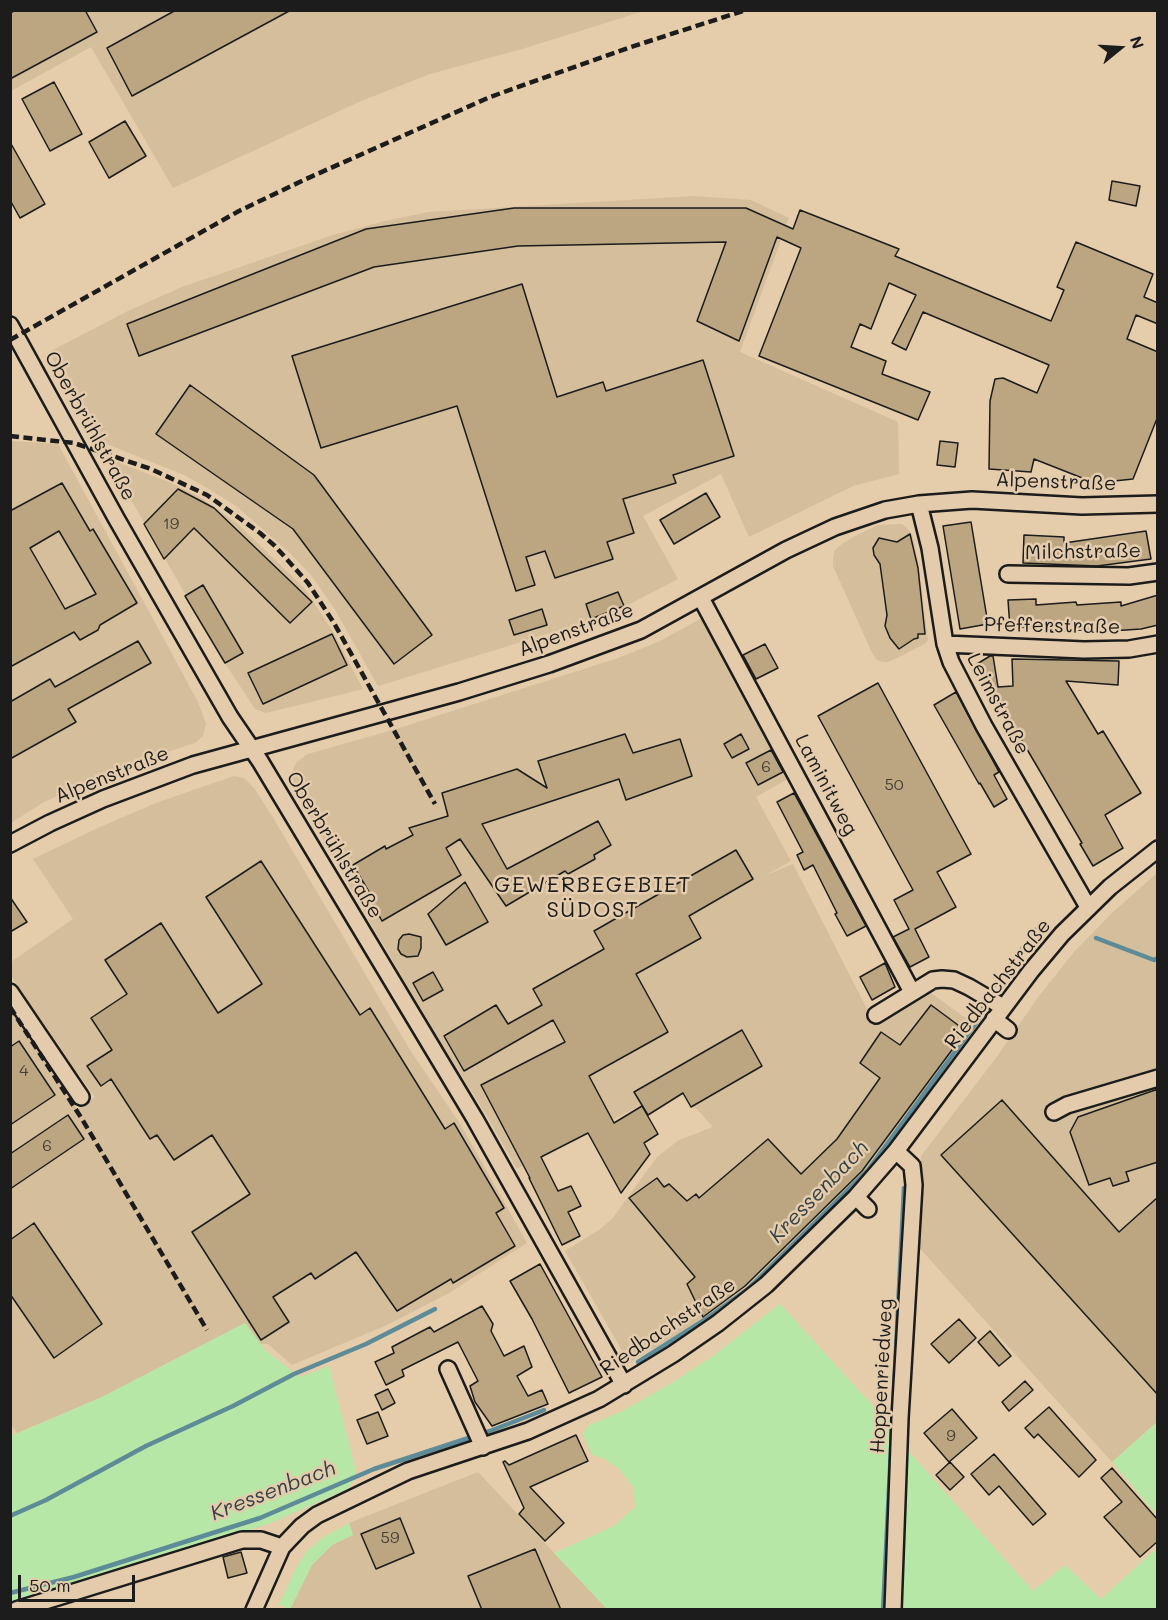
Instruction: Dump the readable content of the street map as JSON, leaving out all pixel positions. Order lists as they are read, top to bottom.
{
  "streets": {
    "street": [
      "Oberbrühlstraße",
      "Alpenstraße",
      "Milchstraße",
      "Pfefferstraße",
      "Leimstraße",
      "Laminitweg",
      "Riedbachstraße",
      "Hoppenriedweg"
    ]
  },
  "crossings": [
    ["Oberbrühlstraße", "Alpenstraße"],
    ["Oberbrühlstraße", "Riedbachstraße"],
    ["Alpenstraße", "Leimstraße"],
    ["Alpenstraße", "Laminitweg"],
    ["Pfefferstraße", "Leimstraße"],
    ["Leimstraße", "Riedbachstraße"],
    ["Riedbachstraße", "Hoppenriedweg"]
  ],
  "districts": ["GEWERBEGEBIET SÜDOST"],
  "water": ["Kressenbach"],
  "house_numbers": [
    "19",
    "6",
    "50",
    "4",
    "6",
    "9",
    "59"
  ],
  "scale_bar": "50 m",
  "north": "right"
}
